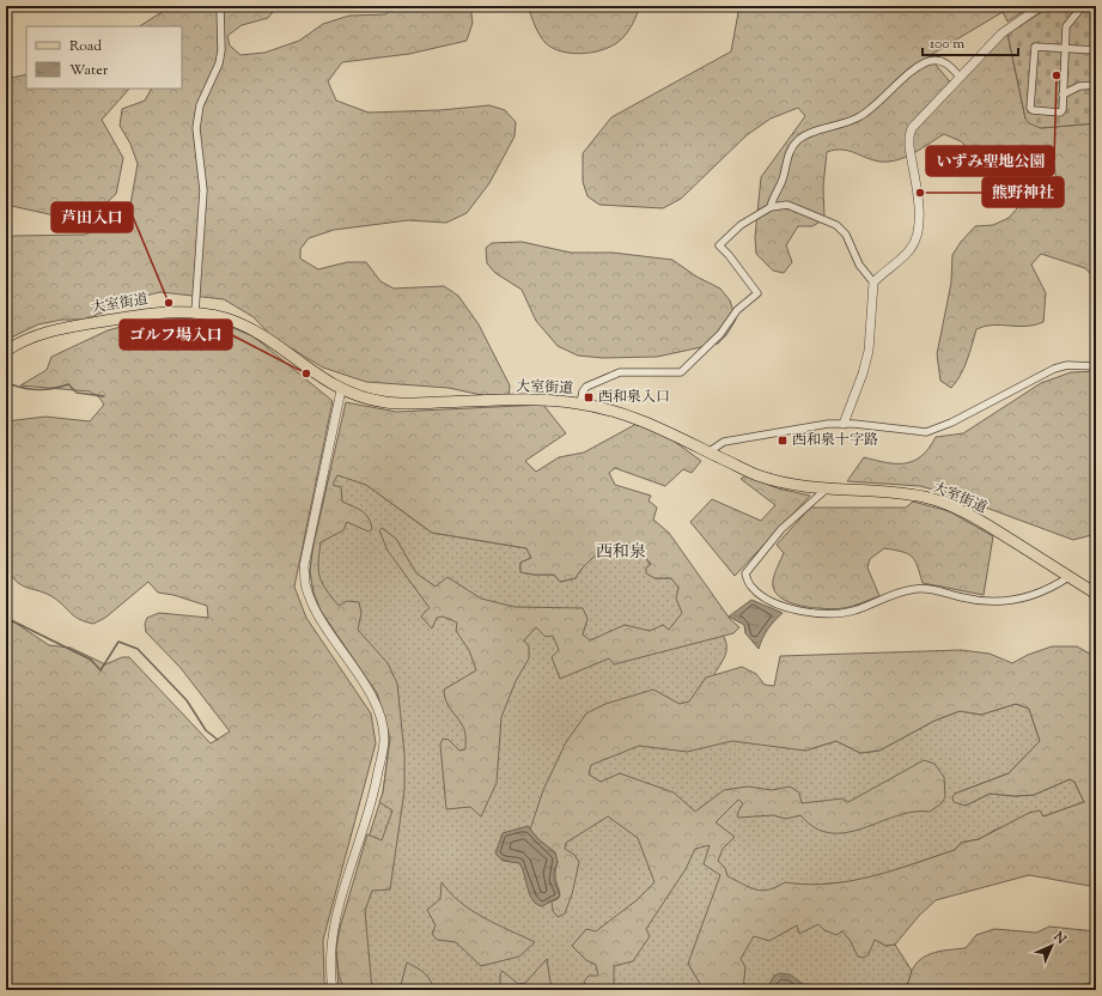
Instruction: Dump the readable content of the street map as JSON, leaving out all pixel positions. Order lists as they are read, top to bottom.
{
  "streets": {
    "main road": ["大室街道"]
  },
  "districts": ["西和泉"],
  "places": {
    "other": [
      "いずみ聖地公園",
      "熊野神社",
      "芦田入口",
      "ゴルフ場入口"
    ],
    "transit": ["西和泉入口", "西和泉十字路"]
  },
  "legend": ["Road", "Water"],
  "scale_bar": "100 m",
  "north": "top right"
}
